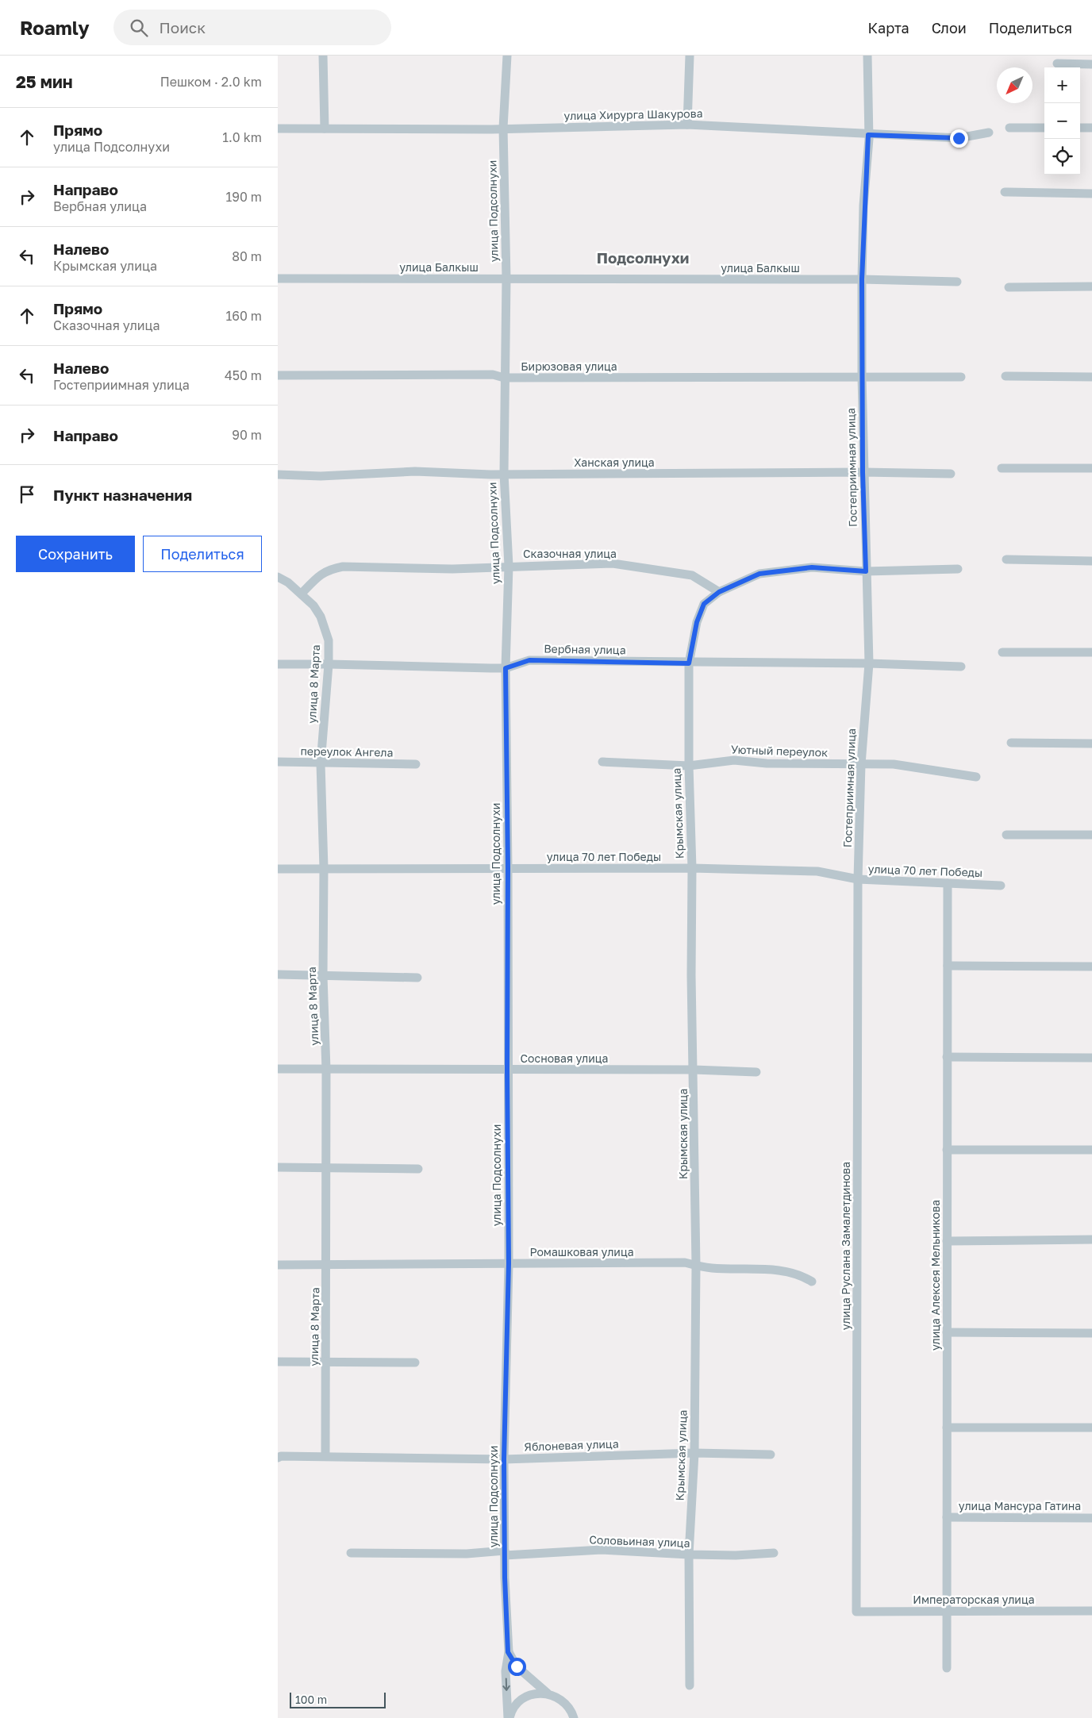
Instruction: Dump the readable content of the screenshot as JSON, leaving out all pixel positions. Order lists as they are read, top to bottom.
{
  "streets": {
    "street": [
      "улица Хирурга Шакурова",
      "улица Подсолнухи",
      "улица Балкыш",
      "Бирюзовая улица",
      "Ханская улица",
      "Гостеприимная улица",
      "Сказочная улица",
      "Вербная улица",
      "улица 8 Марта",
      "Уютный переулок",
      "переулок Ангела",
      "Крымская улица",
      "улица 70 лет Победы",
      "Сосновая улица",
      "улица Руслана Замалетдинова",
      "Ромашковая улица",
      "улица Алексея Мельникова",
      "Яблоневая улица",
      "улица Мансура Гатина",
      "Соловьиная улица",
      "Императорская улица"
    ]
  },
  "crossings": [
    ["улица Хирурга Шакурова", "улица Подсолнухи"],
    ["улица Хирурга Шакурова", "Гостеприимная улица"],
    ["улица Подсолнухи", "улица Балкыш"],
    ["улица Подсолнухи", "Бирюзовая улица"],
    ["улица Подсолнухи", "Ханская улица"],
    ["улица Подсолнухи", "Сказочная улица"],
    ["улица Подсолнухи", "Вербная улица"],
    ["улица Подсолнухи", "улица 70 лет Победы"],
    ["улица Подсолнухи", "Сосновая улица"],
    ["улица Подсолнухи", "Ромашковая улица"],
    ["улица Подсолнухи", "Яблоневая улица"],
    ["улица Подсолнухи", "Соловьиная улица"],
    ["улица Балкыш", "Гостеприимная улица"],
    ["Бирюзовая улица", "Гостеприимная улица"],
    ["Ханская улица", "Гостеприимная улица"],
    ["Гостеприимная улица", "Вербная улица"],
    ["Гостеприимная улица", "Уютный переулок"],
    ["Гостеприимная улица", "улица 70 лет Победы"],
    ["Гостеприимная улица", "улица Руслана Замалетдинова"],
    ["Сказочная улица", "улица 8 Марта"],
    ["Сказочная улица", "Крымская улица"],
    ["Вербная улица", "улица 8 Марта"],
    ["Вербная улица", "Крымская улица"],
    ["улица 8 Марта", "переулок Ангела"],
    ["улица 8 Марта", "улица 70 лет Победы"],
    ["улица 8 Марта", "Сосновая улица"],
    ["улица 8 Марта", "Ромашковая улица"],
    ["улица 8 Марта", "Яблоневая улица"],
    ["Уютный переулок", "Крымская улица"],
    ["Крымская улица", "улица 70 лет Победы"],
    ["Крымская улица", "Сосновая улица"],
    ["Крымская улица", "Ромашковая улица"],
    ["Крымская улица", "Яблоневая улица"],
    ["Крымская улица", "Соловьиная улица"],
    ["улица 70 лет Победы", "улица Руслана Замалетдинова"],
    ["улица 70 лет Победы", "улица Алексея Мельникова"],
    ["улица Руслана Замалетдинова", "Императорская улица"],
    ["улица Алексея Мельникова", "улица Мансура Гатина"],
    ["улица Алексея Мельникова", "Императорская улица"]
  ],
  "districts": ["Подсолнухи"],
  "scale_bar": "100 m",
  "north": "bottom left",
  "page": {
    "header": "Roamly",
    "search": "Поиск",
    "nav": ["Карта", "Слои", "Поделиться"],
    "heading": ["25 мин", "Пешком · 2.0 km"],
    "map_buttons": ["+", "−"],
    "list": [
      ["Прямо", "улица Подсолнухи", "1.0 km"],
      ["Направо", "Вербная улица", "190 m"],
      ["Налево", "Крымская улица", "80 m"],
      ["Прямо", "Сказочная улица", "160 m"],
      ["Налево", "Гостеприимная улица", "450 m"],
      ["Направо", "90 m"],
      "Пункт назначения"
    ],
    "buttons": ["Сохранить", "Поделиться"],
    "scale": "100 m"
  }
}
